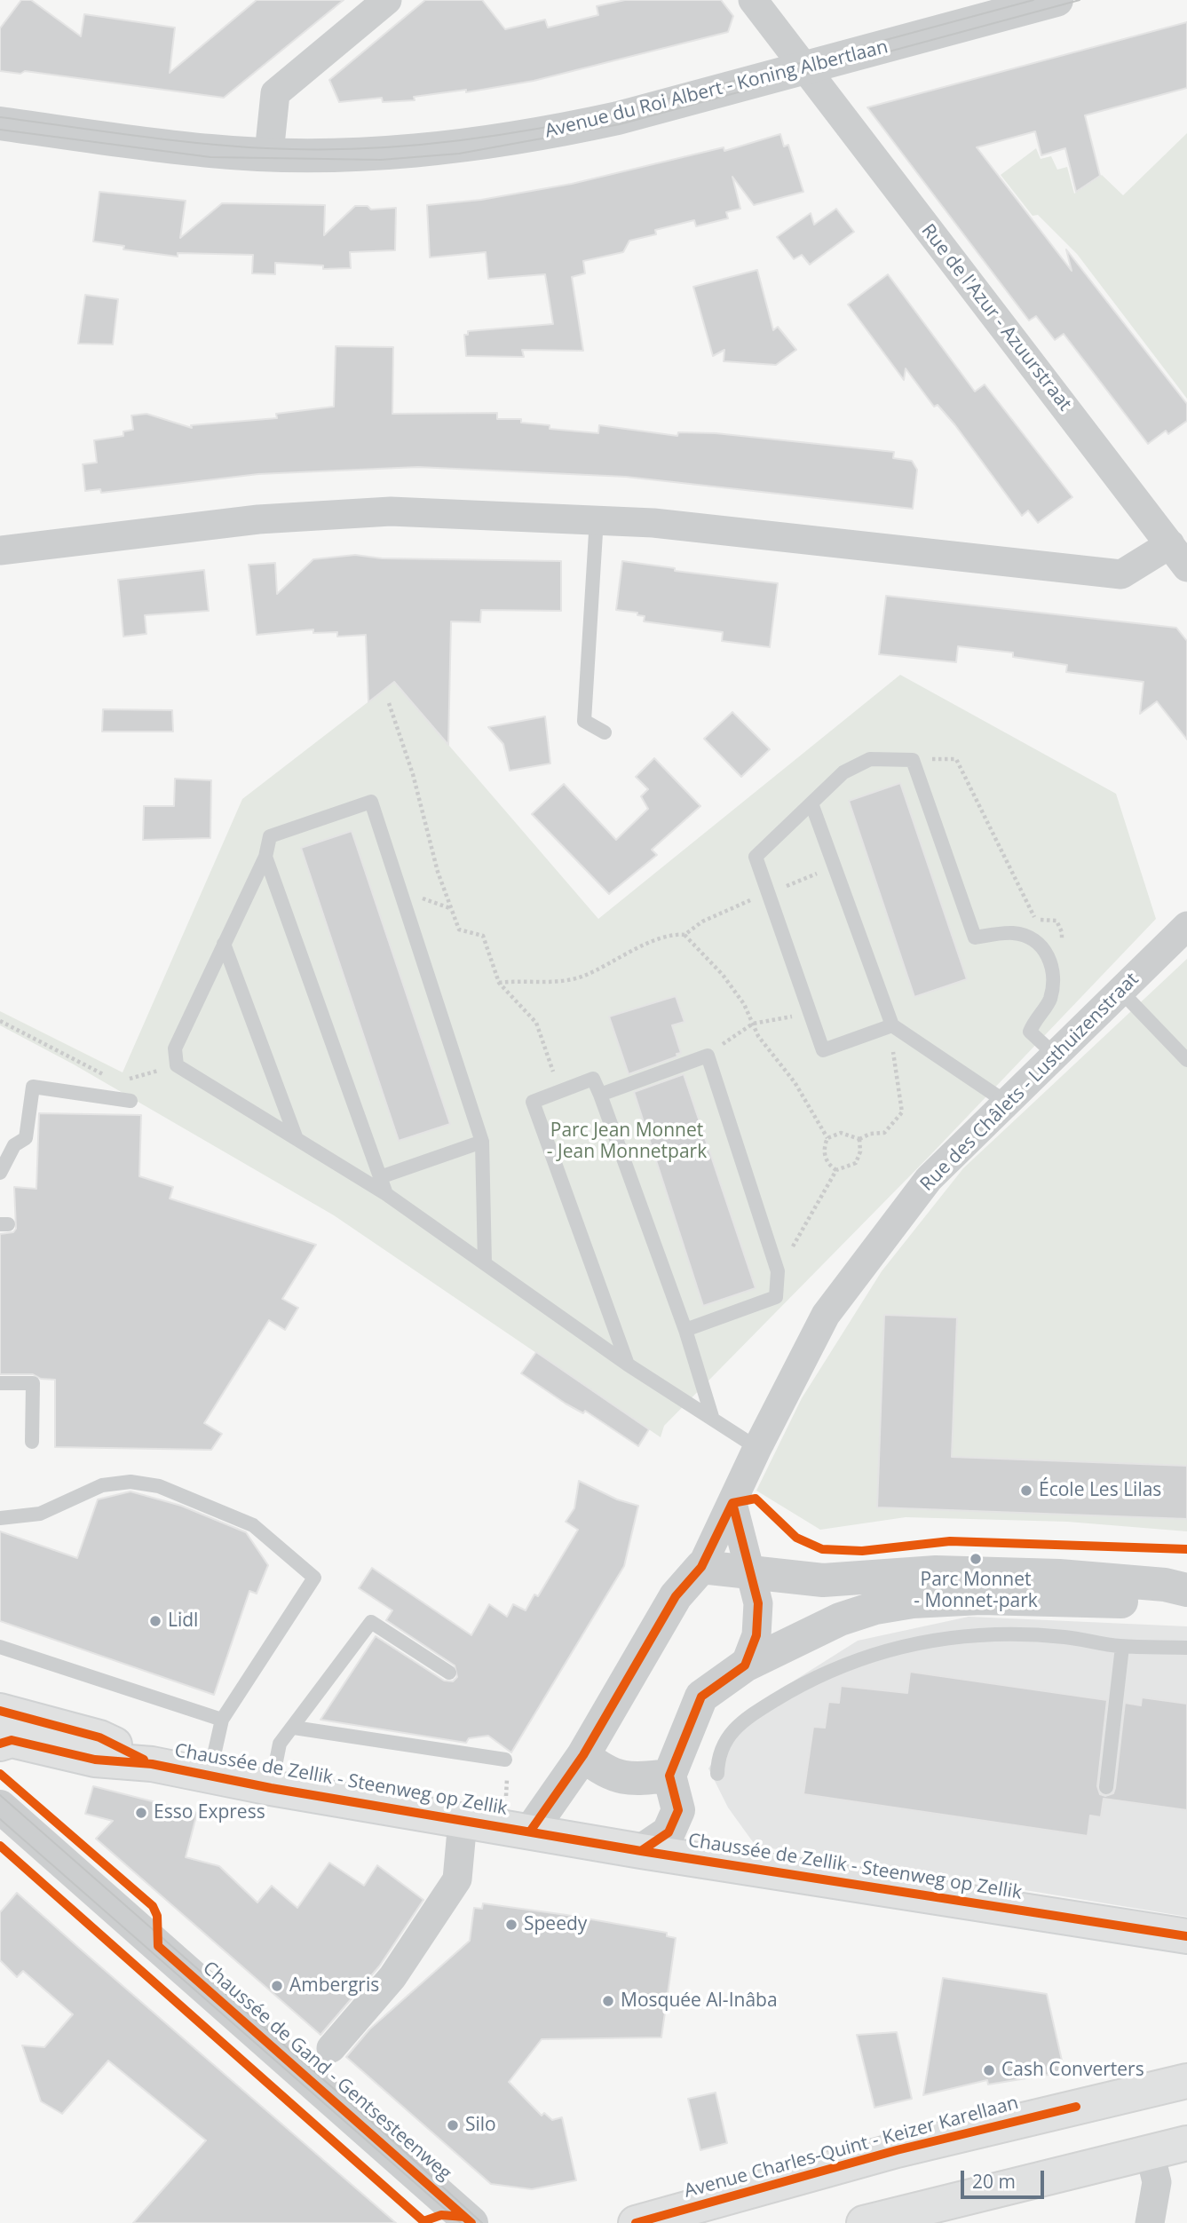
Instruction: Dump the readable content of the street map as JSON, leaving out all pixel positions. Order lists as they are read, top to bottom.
{
  "streets": {
    "main road": ["Chaussée de Zellik - Steenweg op Zellik", "Avenue Charles-Quint - Keizer Karellaan"],
    "street": [
      "Avenue du Roi Albert - Koning Albertlaan",
      "Rue de l'Azur - Azuurstraat",
      "Rue des Châlets - Lusthuizenstraat",
      "Chaussée de Gand - Gentsesteenweg"
    ]
  },
  "crossings": [
    ["Avenue du Roi Albert - Koning Albertlaan", "Rue de l'Azur - Azuurstraat"]
  ],
  "parks": ["Parc Jean Monnet - Jean Monnetpark"],
  "places": [
    "École Les Lilas",
    "Parc Monnet - Monnet-park",
    "Lidl",
    "Esso Express",
    "Speedy",
    "Ambergris",
    "Mosquée Al-Inâba",
    "Cash Converters",
    "Silo"
  ],
  "scale_bar": "20 m"
}
